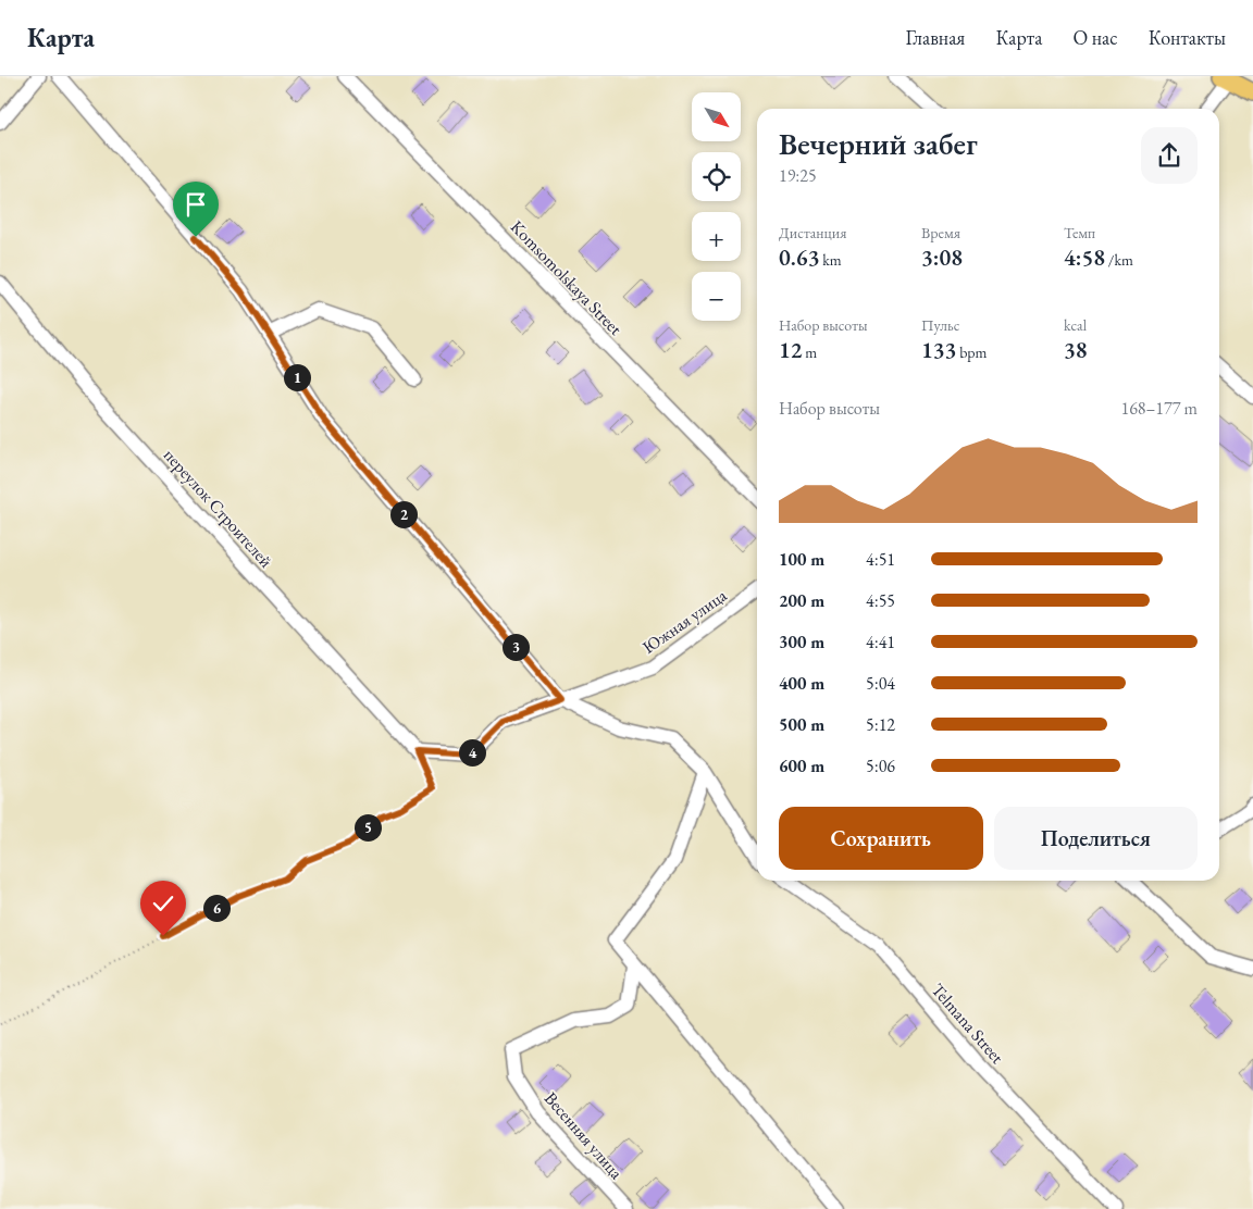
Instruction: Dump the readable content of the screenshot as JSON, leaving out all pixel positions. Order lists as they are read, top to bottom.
{
  "streets": {
    "street": [
      "Komsomolskaya Street",
      "переулок Строителей",
      "Южная улица",
      "Telmana Street",
      "Весенняя улица"
    ]
  },
  "crossings": [
    ["переулок Строителей", "Южная улица"]
  ],
  "north": "bottom right",
  "page": {
    "header": "Карта",
    "nav": [
      "Главная",
      "Карта",
      "О нас",
      "Контакты"
    ],
    "map_buttons": ["+", "−"],
    "heading": ["Вечерний забег", "19:25"],
    "stats": [
      ["Дистанция", "0.63 km"],
      ["Время", "3:08"],
      ["Темп", "4:58 /km"],
      ["Набор высоты", "12 m"],
      ["Пульс", "133 bpm"],
      ["kcal", "38"]
    ],
    "pins": [
      "1",
      "2",
      "3",
      "4",
      "5",
      "6"
    ],
    "chart": ["Набор высоты", "168–177 m"],
    "list": [
      {
        "name": "100 m",
        "note": "4:51"
      },
      {
        "name": "200 m",
        "note": "4:55"
      },
      {
        "name": "300 m",
        "note": "4:41"
      },
      {
        "name": "400 m",
        "note": "5:04"
      },
      {
        "name": "500 m",
        "note": "5:12"
      },
      {
        "name": "600 m",
        "note": "5:06"
      }
    ],
    "buttons": ["Сохранить", "Поделиться"]
  }
}
